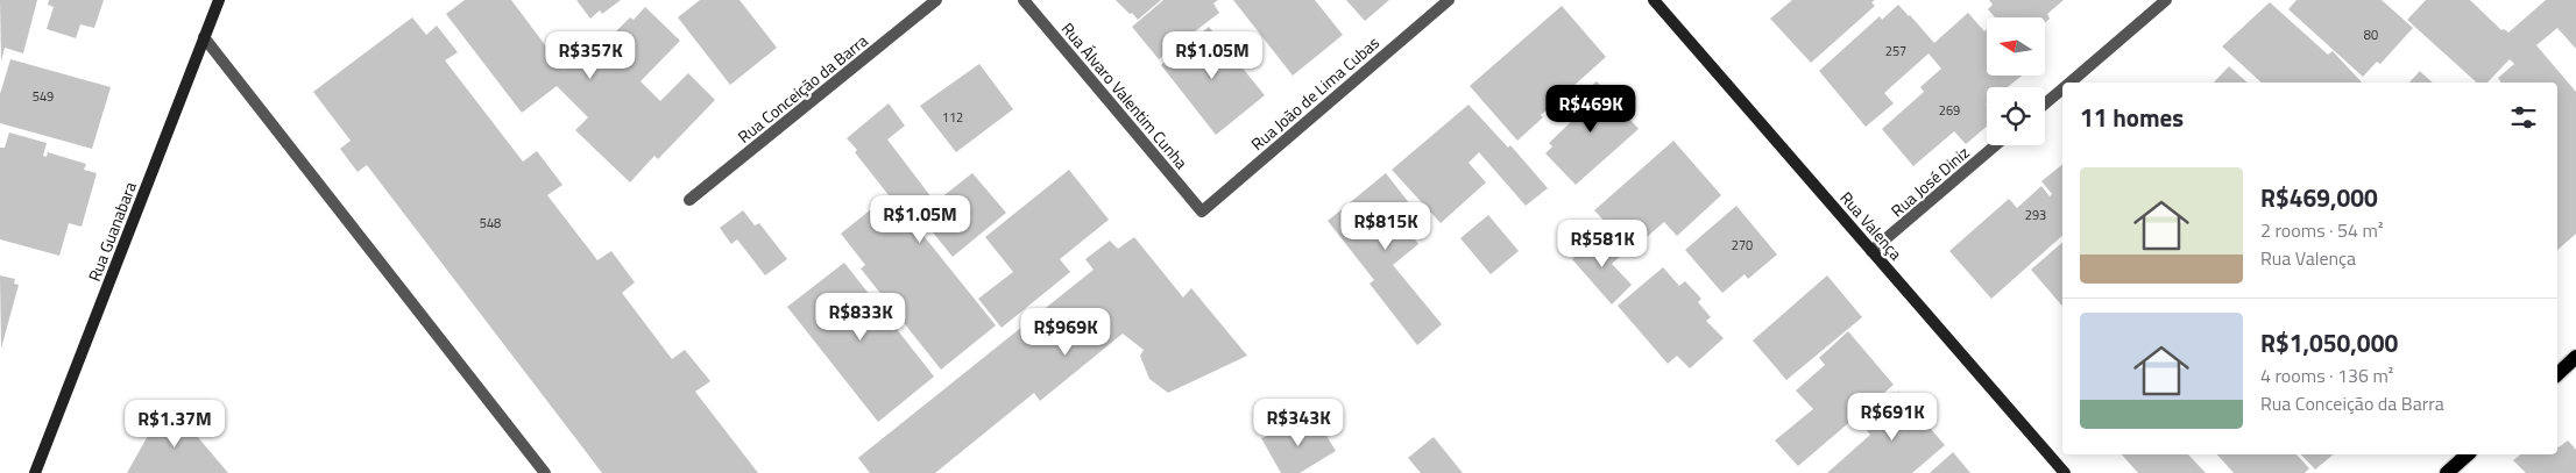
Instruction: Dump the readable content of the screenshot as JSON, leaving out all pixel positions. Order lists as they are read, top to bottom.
{
  "streets": {
    "main road": ["Rua Valença", "Rua Guanabara"],
    "street": [
      "Rua Conceição da Barra",
      "Rua João de Lima Cubas",
      "Rua Álvaro Valentim Cunha",
      "Rua José Diniz"
    ]
  },
  "crossings": [
    ["Rua João de Lima Cubas", "Rua Álvaro Valentim Cunha"],
    ["Rua José Diniz", "Rua Valença"]
  ],
  "house_numbers": [
    "80",
    "257",
    "549",
    "269",
    "112",
    "293",
    "548",
    "270"
  ],
  "north": "left",
  "page": {
    "price": [
      "R$357K",
      "R$1.05M",
      "R$469K",
      "R$1.05M",
      "R$815K",
      "R$581K",
      "R$833K",
      "R$969K",
      "R$691K",
      "R$343K",
      "R$1.37M"
    ],
    "heading": "11 homes",
    "list": [
      {
        "name": "R$469,000",
        "note": "2 rooms · 54 m² · Rua Valença"
      },
      {
        "name": "R$1,050,000",
        "note": "4 rooms · 136 m² · Rua Conceição da Barra"
      }
    ]
  }
}
